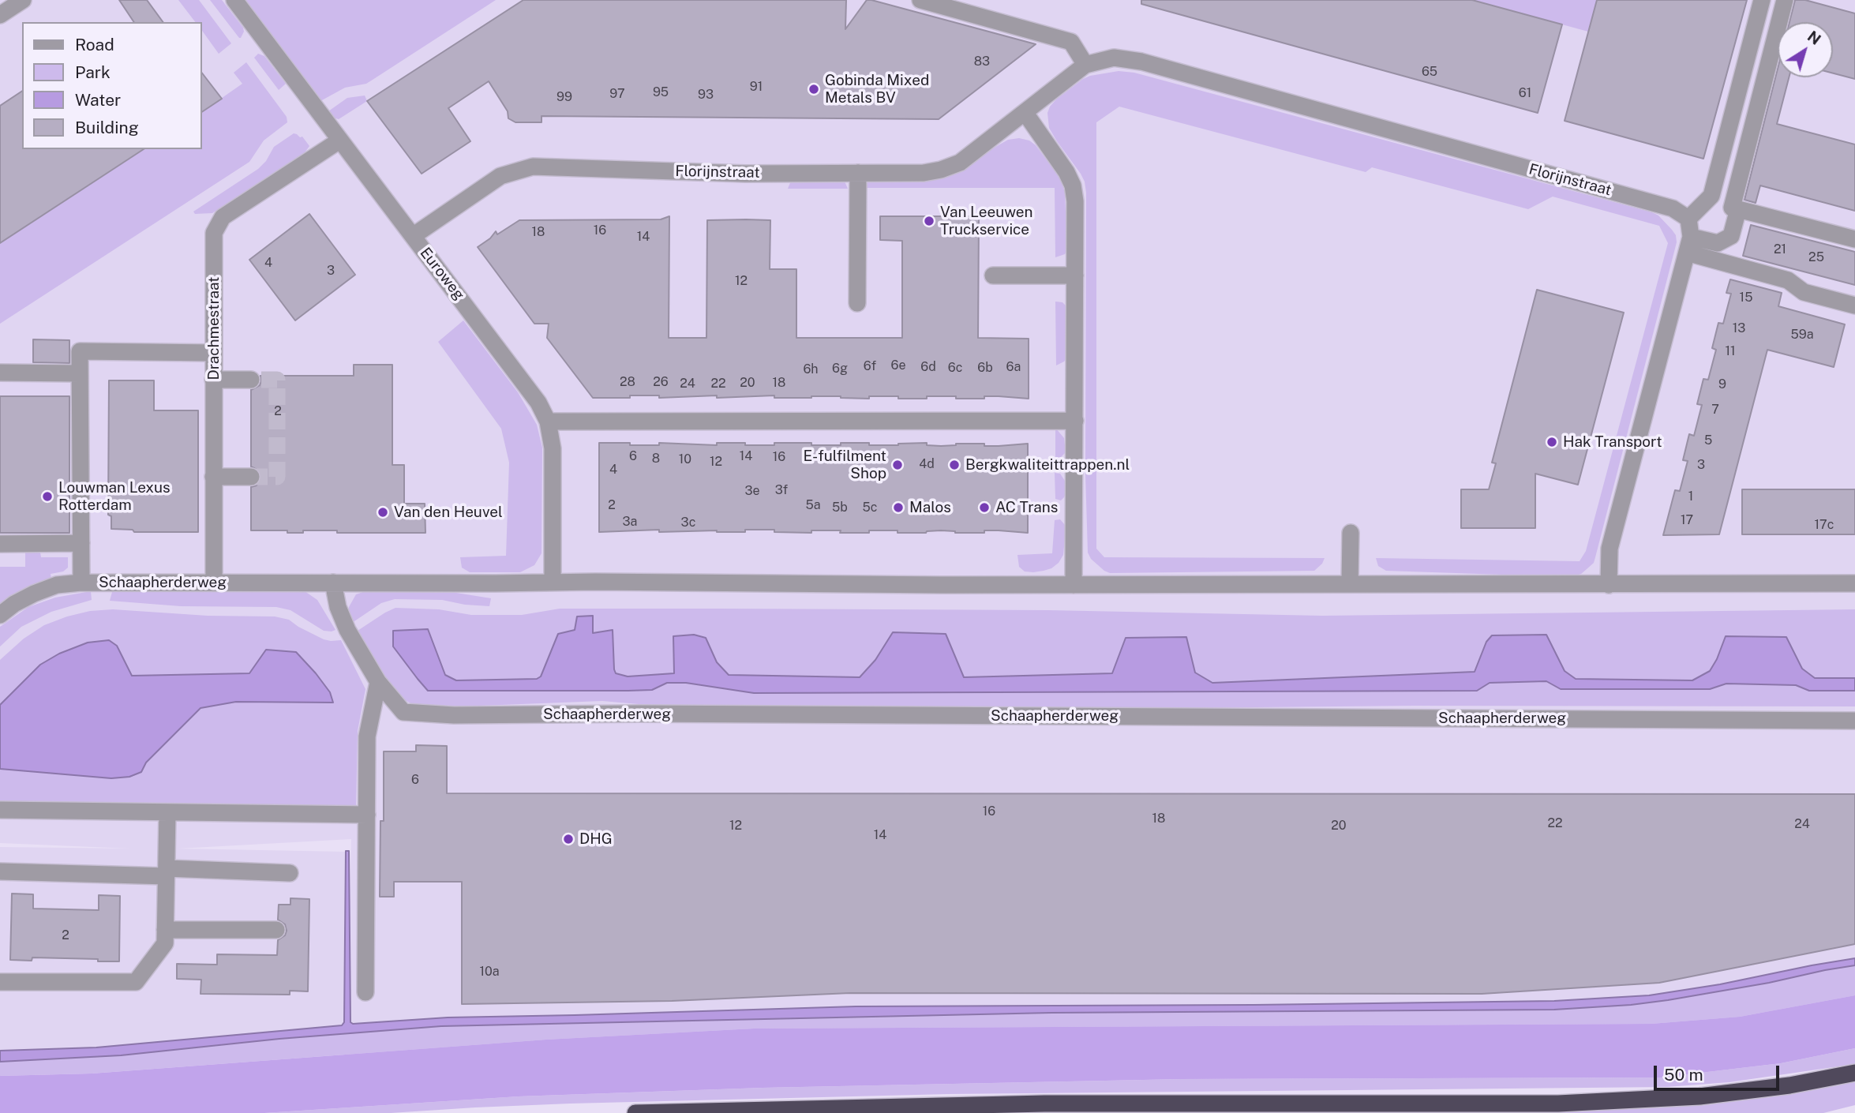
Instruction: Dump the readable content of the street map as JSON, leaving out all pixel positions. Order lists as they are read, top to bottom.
{
  "streets": {
    "street": [
      "Florijnstraat",
      "Euroweg",
      "Drachmestraat",
      "Schaapherderweg"
    ]
  },
  "crossings": [
    ["Florijnstraat", "Euroweg"],
    ["Euroweg", "Drachmestraat"],
    ["Euroweg", "Schaapherderweg"],
    ["Drachmestraat", "Schaapherderweg"]
  ],
  "places": [
    "Gobinda Mixed Metals BV",
    "Van Leeuwen Truckservice",
    "Hak Transport",
    "E-fulfilment Shop",
    "Bergkwaliteittrappen.nl",
    "Louwman Lexus Rotterdam",
    "Malos",
    "AC Trans",
    "Van den Heuvel",
    "DHG"
  ],
  "house_numbers": [
    "83",
    "65",
    "91",
    "95",
    "61",
    "97",
    "93",
    "99",
    "16",
    "18",
    "14",
    "21",
    "25",
    "4",
    "3",
    "12",
    "15",
    "13",
    "59a",
    "11",
    "6e",
    "6f",
    "6d",
    "6a",
    "6c",
    "6b",
    "6g",
    "6h",
    "28",
    "26",
    "20",
    "18",
    "24",
    "22",
    "9",
    "7",
    "2",
    "5",
    "6",
    "14",
    "16",
    "8",
    "10",
    "12",
    "4d",
    "3",
    "4",
    "3f",
    "3e",
    "1",
    "2",
    "5a",
    "5b",
    "5c",
    "17",
    "3a",
    "3c",
    "17c",
    "6",
    "16",
    "18",
    "22",
    "24",
    "12",
    "20",
    "14",
    "2",
    "10a"
  ],
  "legend": [
    "Road",
    "Park",
    "Water",
    "Building"
  ],
  "scale_bar": "50 m",
  "north": "top right"
}
